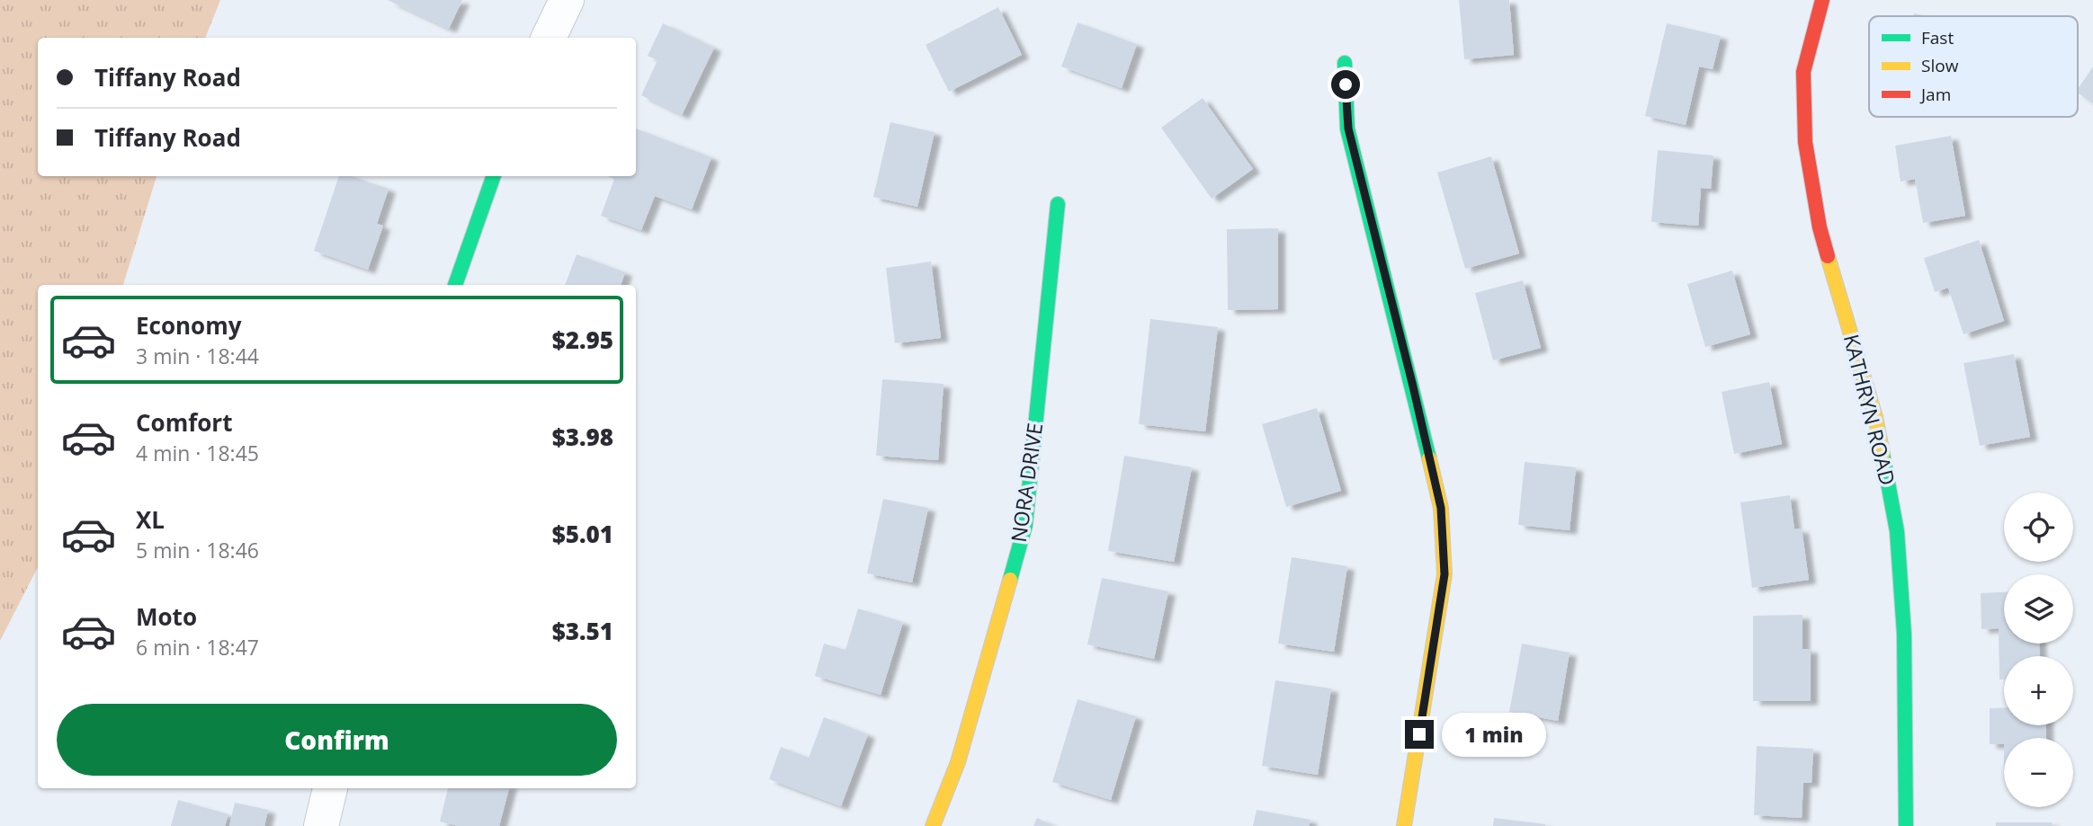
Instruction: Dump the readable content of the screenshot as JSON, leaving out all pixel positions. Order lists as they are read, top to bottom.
{
  "streets": {
    "street": ["KATHRYN ROAD", "NORA DRIVE"]
  },
  "legend": ["Fast", "Slow", "Jam"],
  "page": {
    "banner": ["Tiffany Road", "Tiffany Road"],
    "list": [
      {
        "name": "Economy",
        "note": "3 min · 18:44",
        "value": "$2.95"
      },
      {
        "name": "Comfort",
        "note": "4 min · 18:45",
        "value": "$3.98"
      },
      {
        "name": "XL",
        "note": "5 min · 18:46",
        "value": "$5.01"
      },
      {
        "name": "Moto",
        "note": "6 min · 18:47",
        "value": "$3.51"
      }
    ],
    "map_buttons": ["+", "−"],
    "buttons": "Confirm",
    "bubble": "1 min"
  }
}
